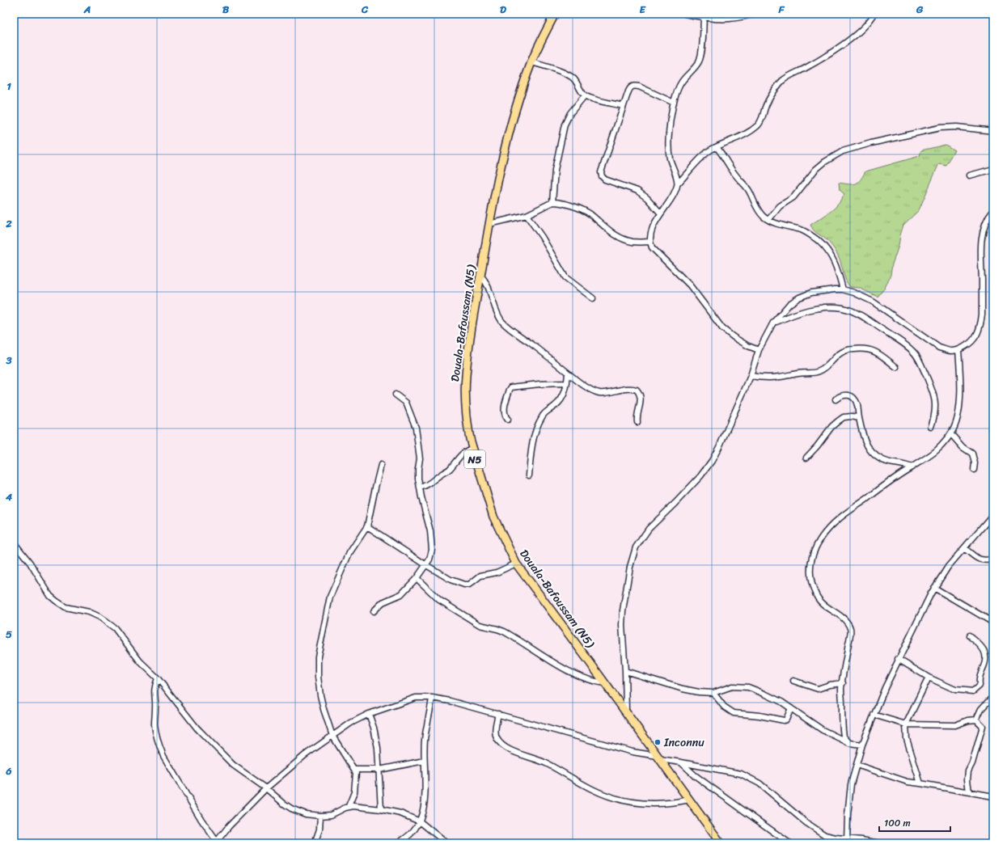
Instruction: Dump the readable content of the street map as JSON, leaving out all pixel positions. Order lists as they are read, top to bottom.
{
  "streets": {
    "highway": ["Douala-Bafoussam (N5)", "N5"]
  },
  "places": ["Inconnu"],
  "scale_bar": "100 m",
  "grid": {
    "columns": [
      "A",
      "B",
      "C",
      "D",
      "E",
      "F",
      "G"
    ],
    "rows": [
      "1",
      "2",
      "3",
      "4",
      "5",
      "6"
    ]
  }
}
